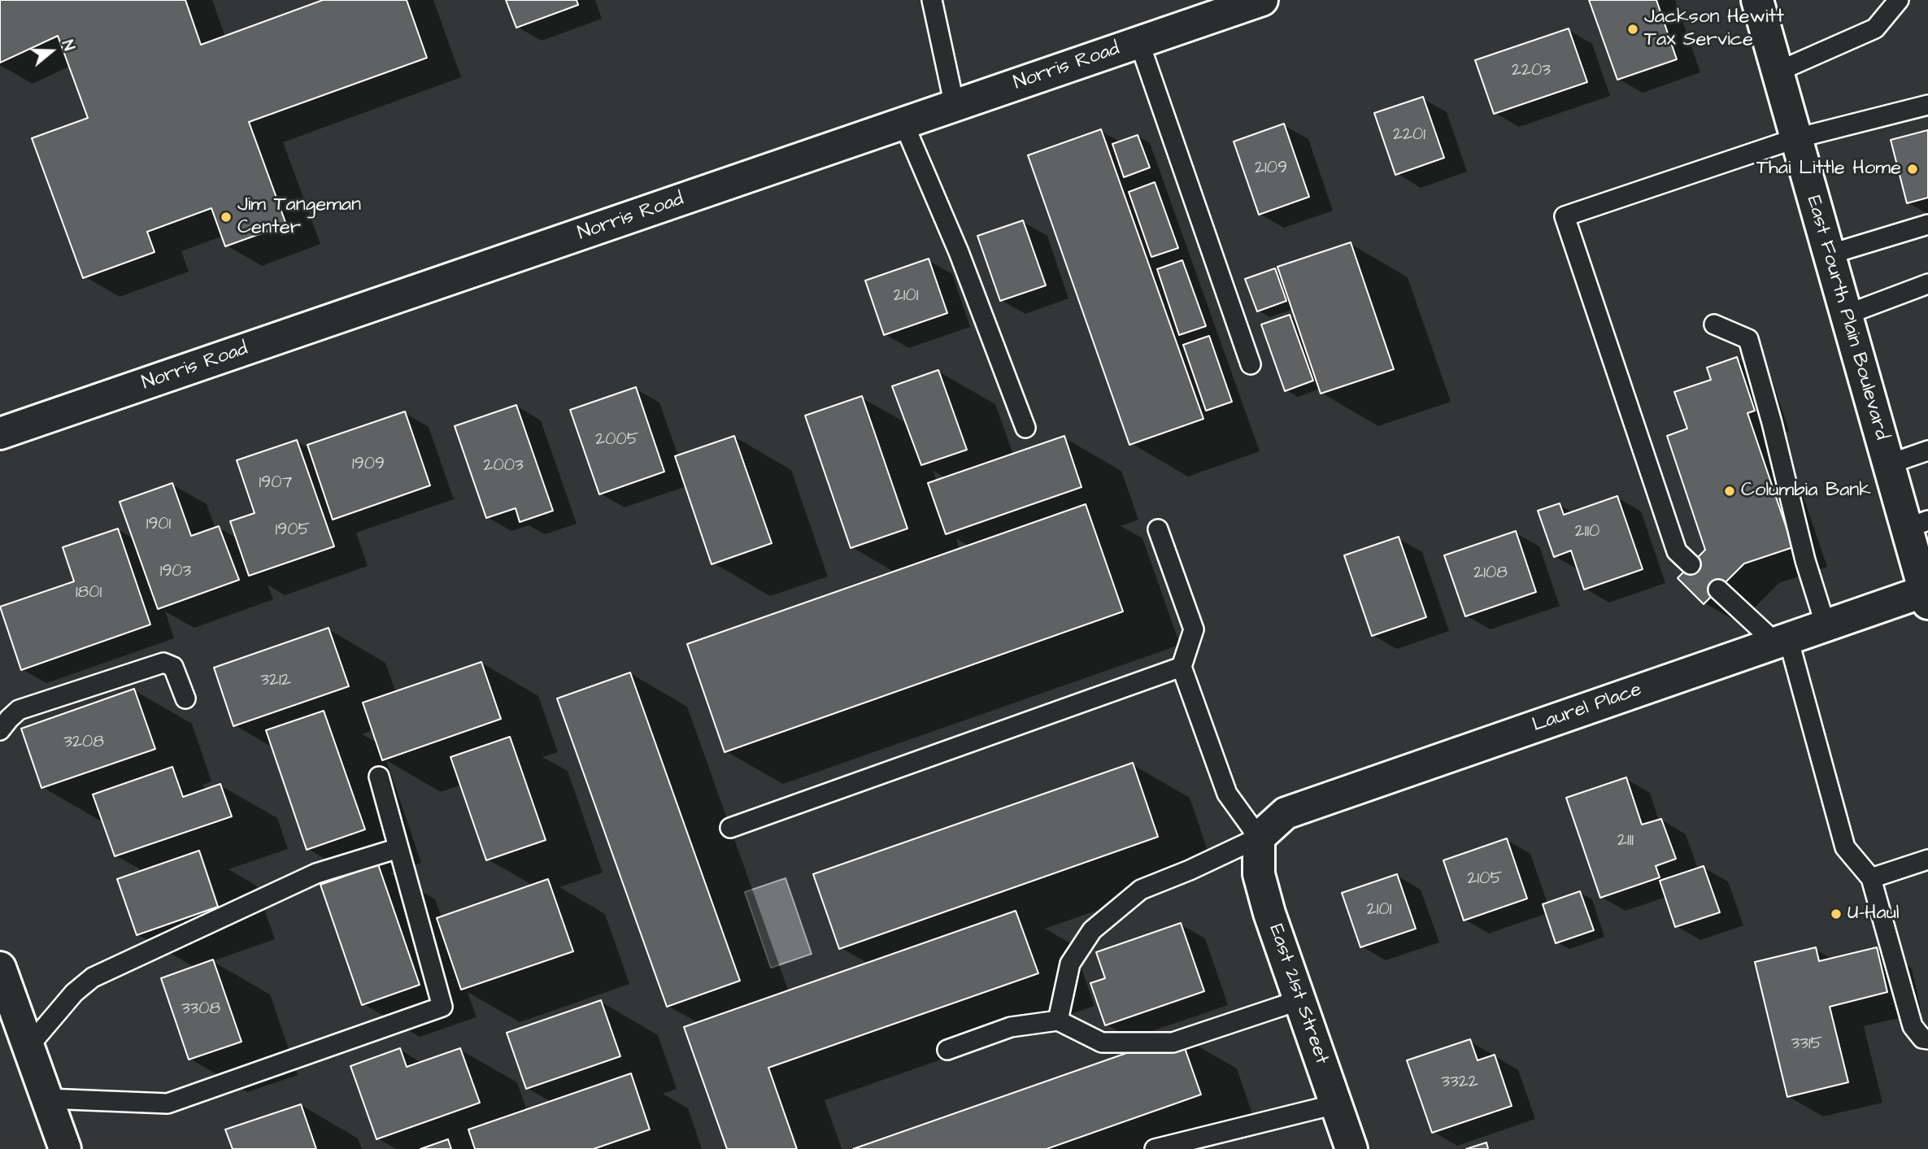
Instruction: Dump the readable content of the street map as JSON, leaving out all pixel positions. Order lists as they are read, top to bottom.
{
  "streets": {
    "street": [
      "Norris Road",
      "East Fourth Plain Boulevard",
      "Laurel Place",
      "East 21st Street"
    ]
  },
  "crossings": [
    ["East Fourth Plain Boulevard", "Laurel Place"],
    ["Laurel Place", "East 21st Street"]
  ],
  "places": [
    "Jackson Hewitt Tax Service",
    "Thai Little Home",
    "Jim Tangeman Center",
    "Columbia Bank",
    "U-Haul"
  ],
  "house_numbers": [
    "2203",
    "2201",
    "2109",
    "2101",
    "2005",
    "1909",
    "2003",
    "1907",
    "1901",
    "1905",
    "2110",
    "1903",
    "2108",
    "1801",
    "3212",
    "3208",
    "2111",
    "2105",
    "2101",
    "3308",
    "3315",
    "3322"
  ],
  "north": "right"
}
